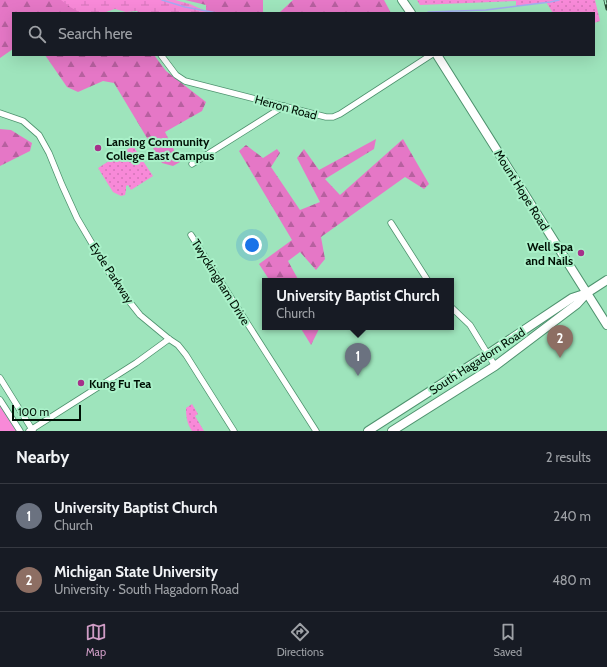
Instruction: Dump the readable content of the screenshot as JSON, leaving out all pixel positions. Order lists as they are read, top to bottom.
{
  "streets": {
    "street": [
      "Herron Road",
      "Mount Hope Road",
      "Eyde Parkway",
      "Twyckingham Drive",
      "South Hagadorn Road"
    ]
  },
  "crossings": [
    ["Mount Hope Road", "South Hagadorn Road"]
  ],
  "places": ["Lansing Community College East Campus", "Well Spa and Nails", "Kung Fu Tea"],
  "scale_bar": "100 m",
  "page": {
    "search": "Search here",
    "popup": ["University Baptist Church", "Church"],
    "pins": ["2", "1"],
    "scale": "100 m",
    "heading": ["Nearby", "2 results"],
    "list": [
      {
        "mark": "1",
        "name": "University Baptist Church",
        "note": "Church",
        "value": "240 m"
      },
      {
        "mark": "2",
        "name": "Michigan State University",
        "note": "University · South Hagadorn Road",
        "value": "480 m"
      }
    ],
    "nav": ["Map", "Directions", "Saved"]
  }
}
